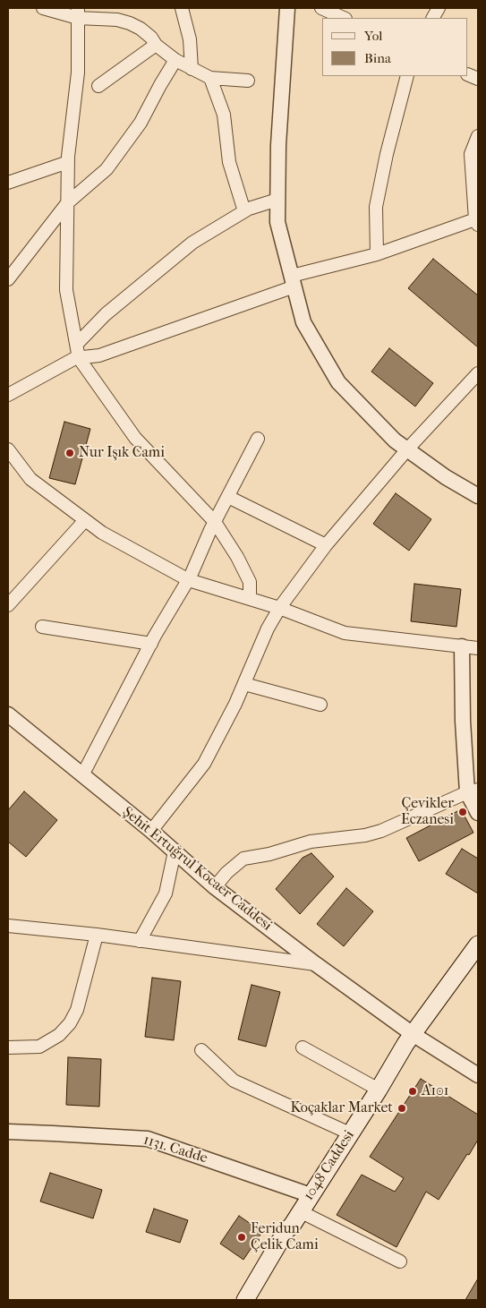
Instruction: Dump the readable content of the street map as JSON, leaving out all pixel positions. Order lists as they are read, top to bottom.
{
  "streets": {
    "main road": ["1048 Caddesi"],
    "street": ["Şehit Ertuğrul Kocaer Caddesi", "1131. Cadde"]
  },
  "crossings": [
    ["Şehit Ertuğrul Kocaer Caddesi", "1048 Caddesi"],
    ["1131. Cadde", "1048 Caddesi"]
  ],
  "places": [
    "Nur Işık Cami",
    "Çevikler Eczanesi",
    "A101",
    "Koçaklar Market",
    "Feridun Çelik Cami"
  ],
  "legend": ["Yol", "Bina"]
}
